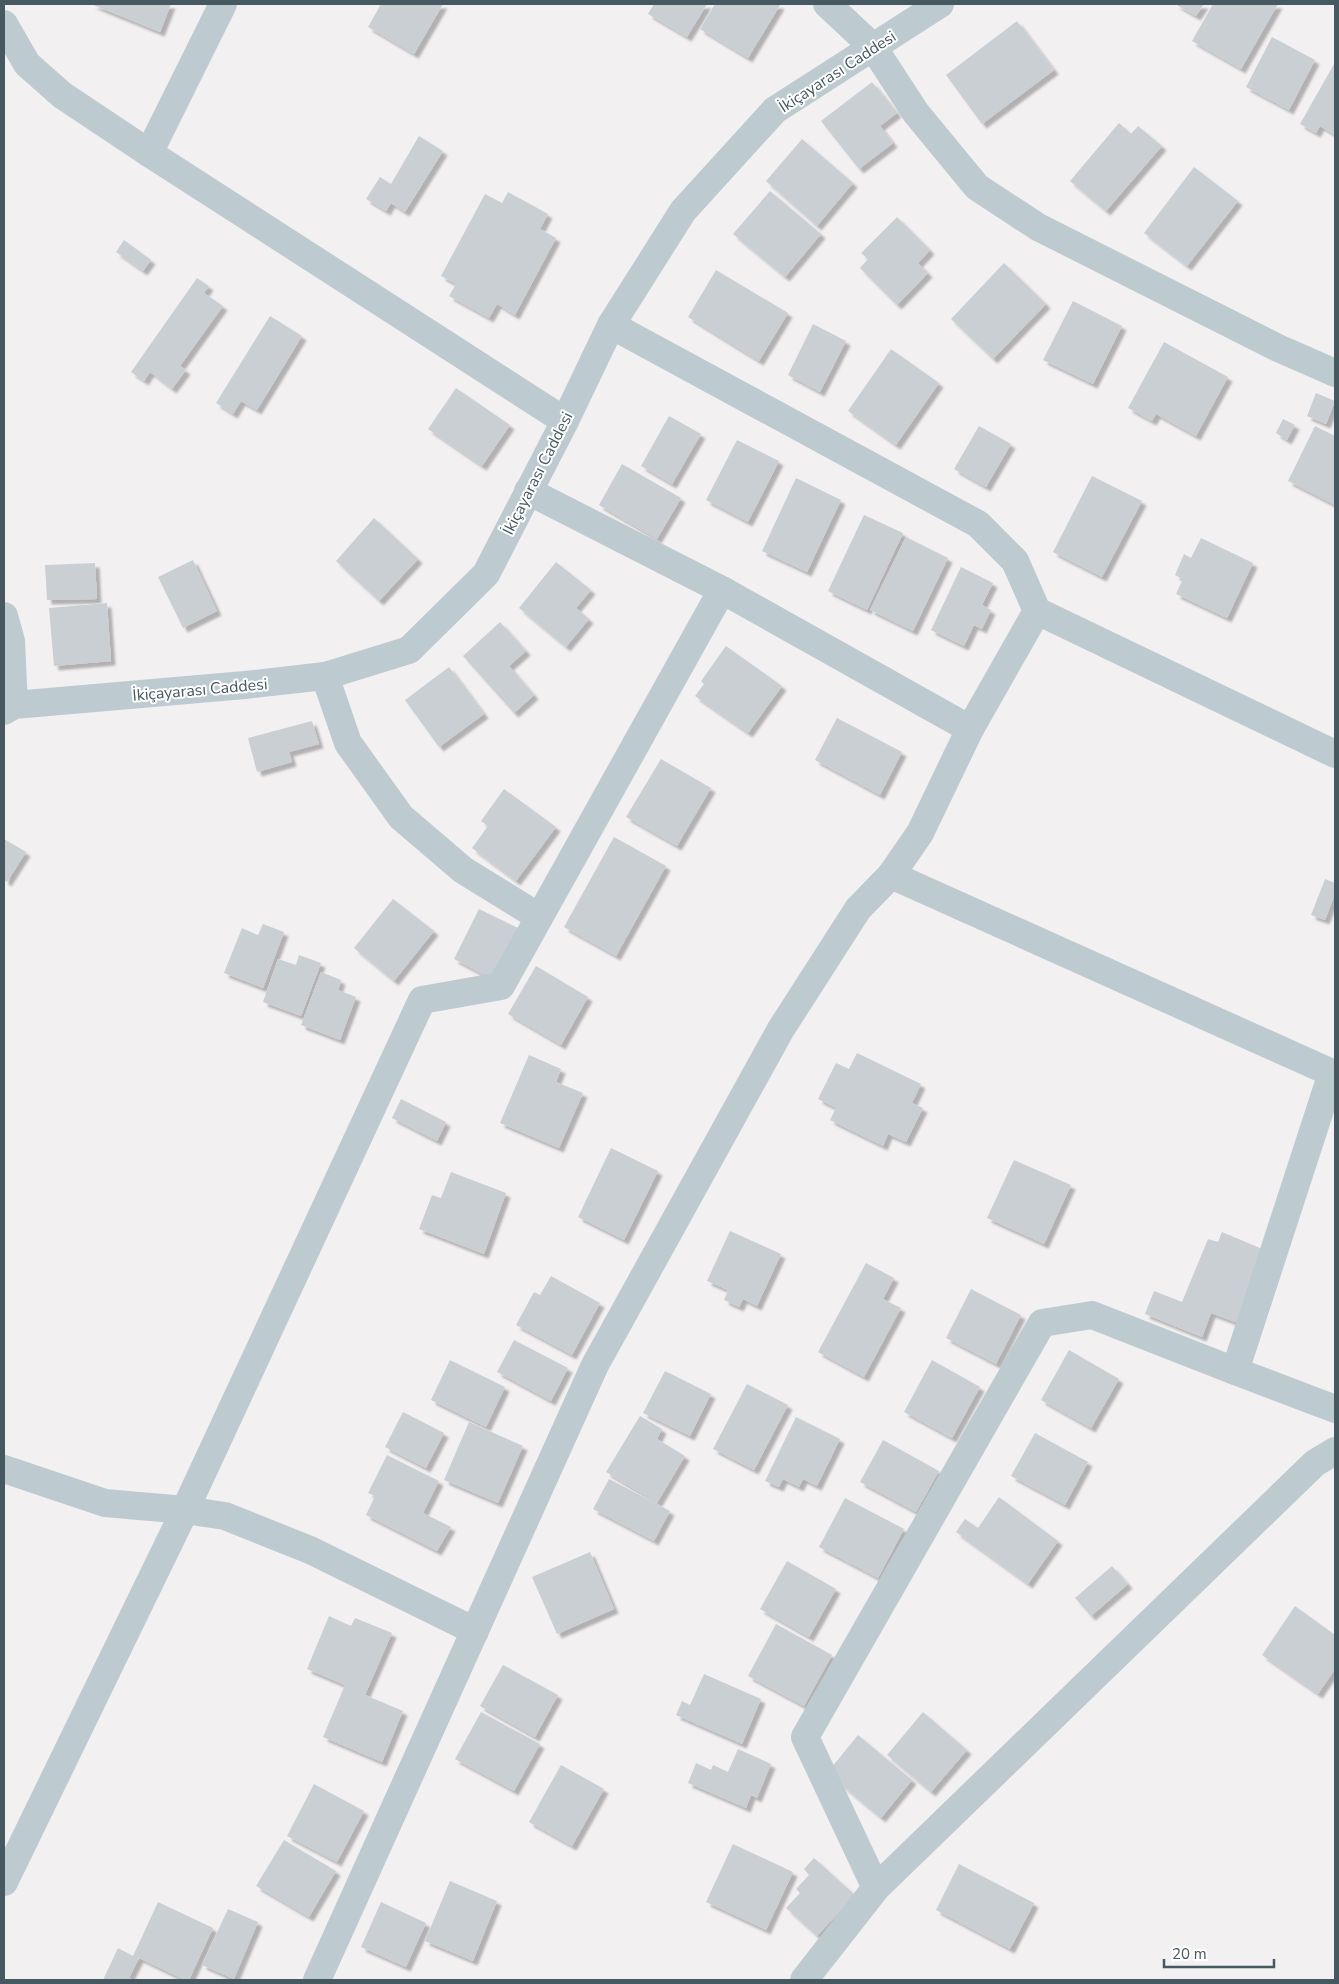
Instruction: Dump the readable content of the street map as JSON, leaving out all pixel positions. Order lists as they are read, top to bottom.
{
  "streets": {
    "street": ["İkiçayarası Caddesi"]
  },
  "scale_bar": "20 m"
}
